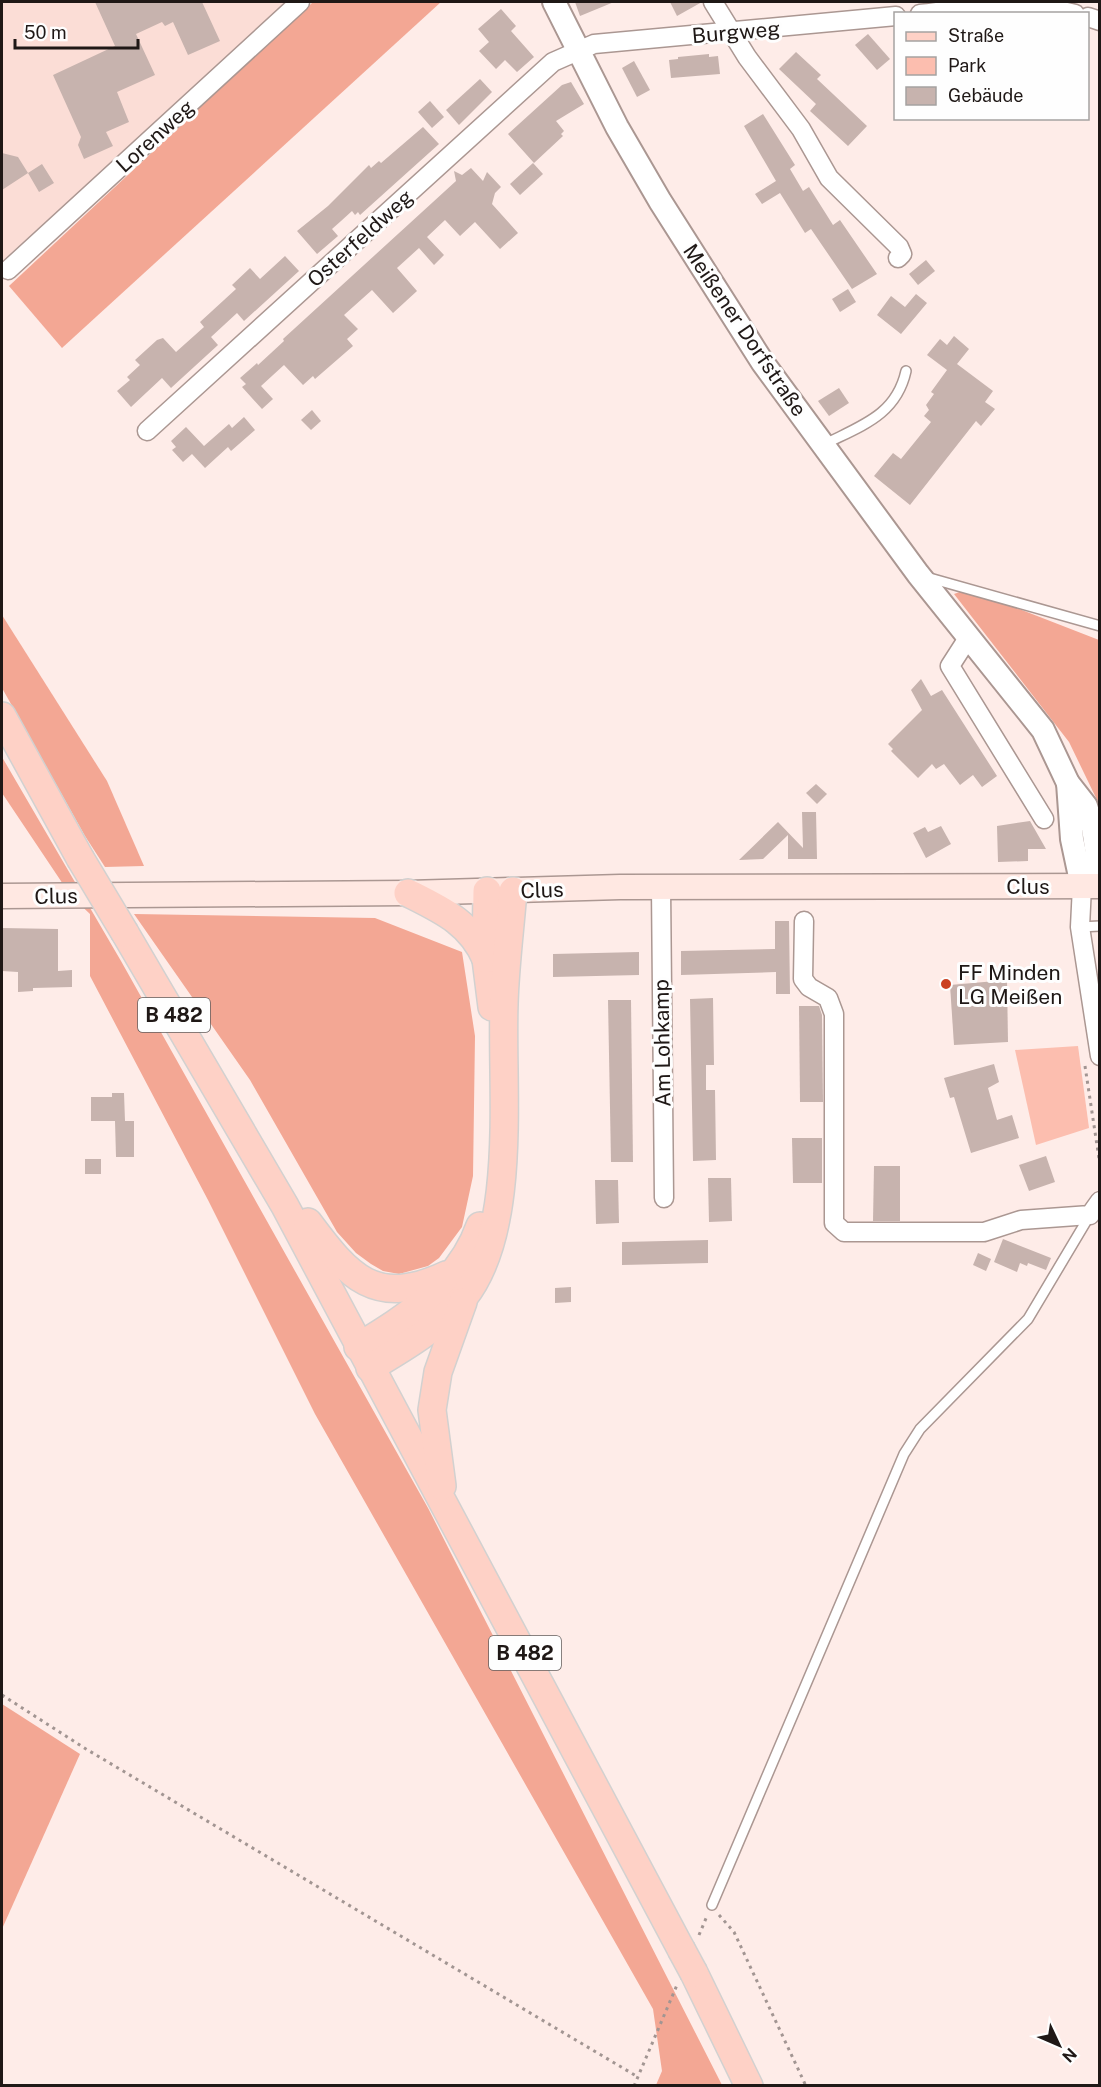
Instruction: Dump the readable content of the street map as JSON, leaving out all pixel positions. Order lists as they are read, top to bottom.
{
  "streets": {
    "main road": ["Clus", "B 482"],
    "street": [
      "Burgweg",
      "Lorenweg",
      "Osterfeldweg",
      "Meißener Dorfstraße",
      "Am Lohkamp"
    ]
  },
  "crossings": [
    ["Burgweg", "Osterfeldweg"],
    ["Burgweg", "Meißener Dorfstraße"],
    ["Osterfeldweg", "Meißener Dorfstraße"],
    ["Meißener Dorfstraße", "Clus"],
    ["Clus", "Am Lohkamp"]
  ],
  "places": ["FF Minden LG Meißen"],
  "legend": ["Straße", "Park", "Gebäude"],
  "scale_bar": "50 m",
  "north": "bottom right"
}
